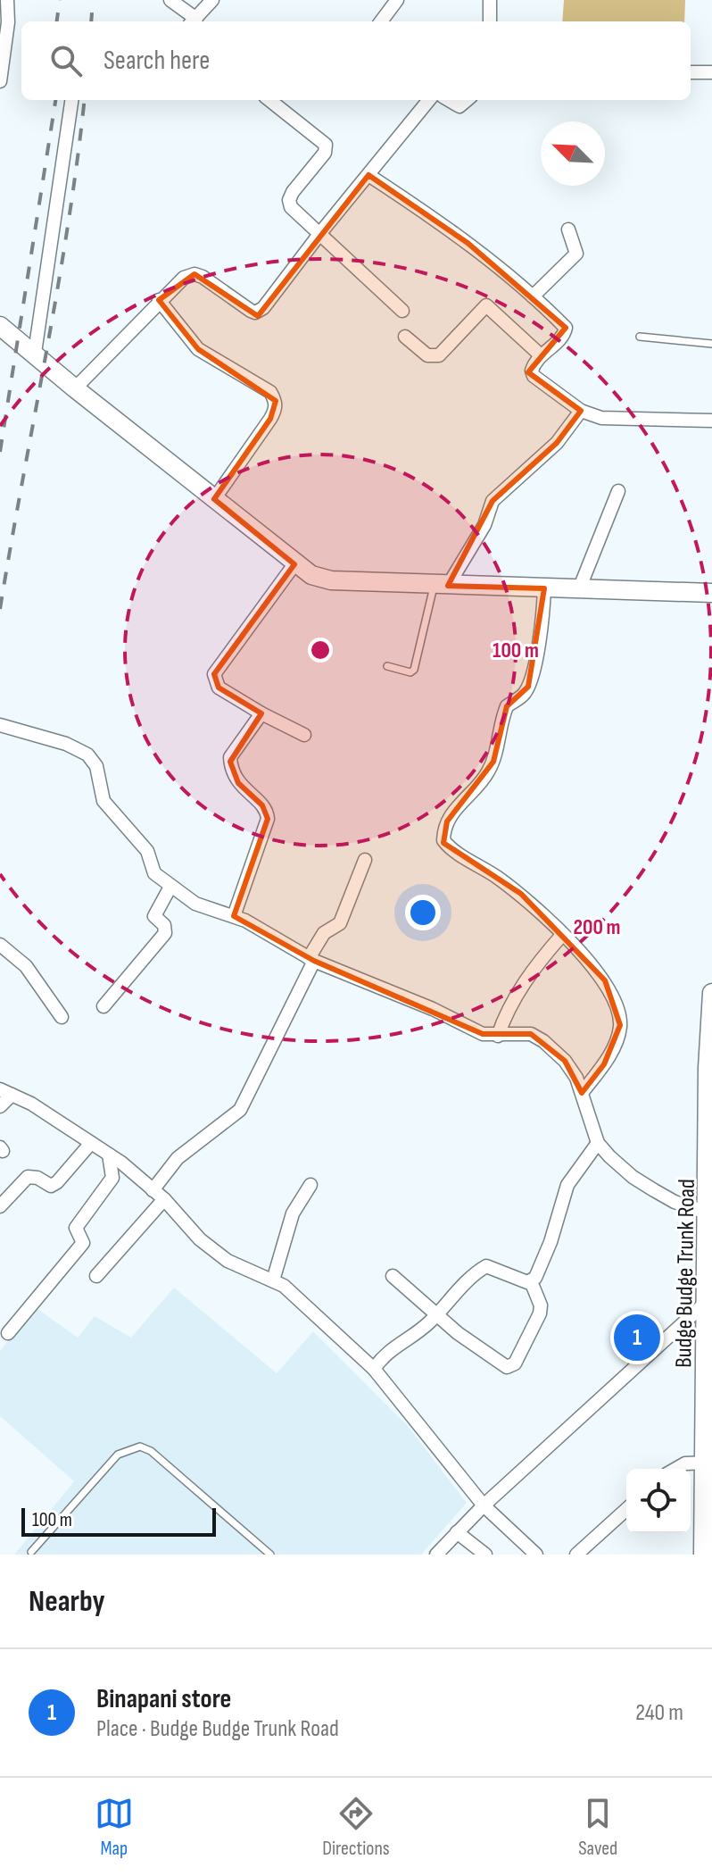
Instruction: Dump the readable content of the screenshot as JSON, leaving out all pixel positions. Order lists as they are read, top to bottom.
{
  "streets": {
    "street": ["Budge Budge Trunk Road"]
  },
  "scale_bar": "100 m",
  "north": "top left",
  "page": {
    "search": "Search here",
    "pins": "1",
    "scale": "100 m",
    "heading": "Nearby",
    "list": [
      {
        "mark": "1",
        "name": "Binapani store",
        "note": "Place · Budge Budge Trunk Road",
        "value": "240 m"
      }
    ],
    "nav": ["Map", "Directions", "Saved"]
  },
  "rings": ["100 m", "200 m"]
}
